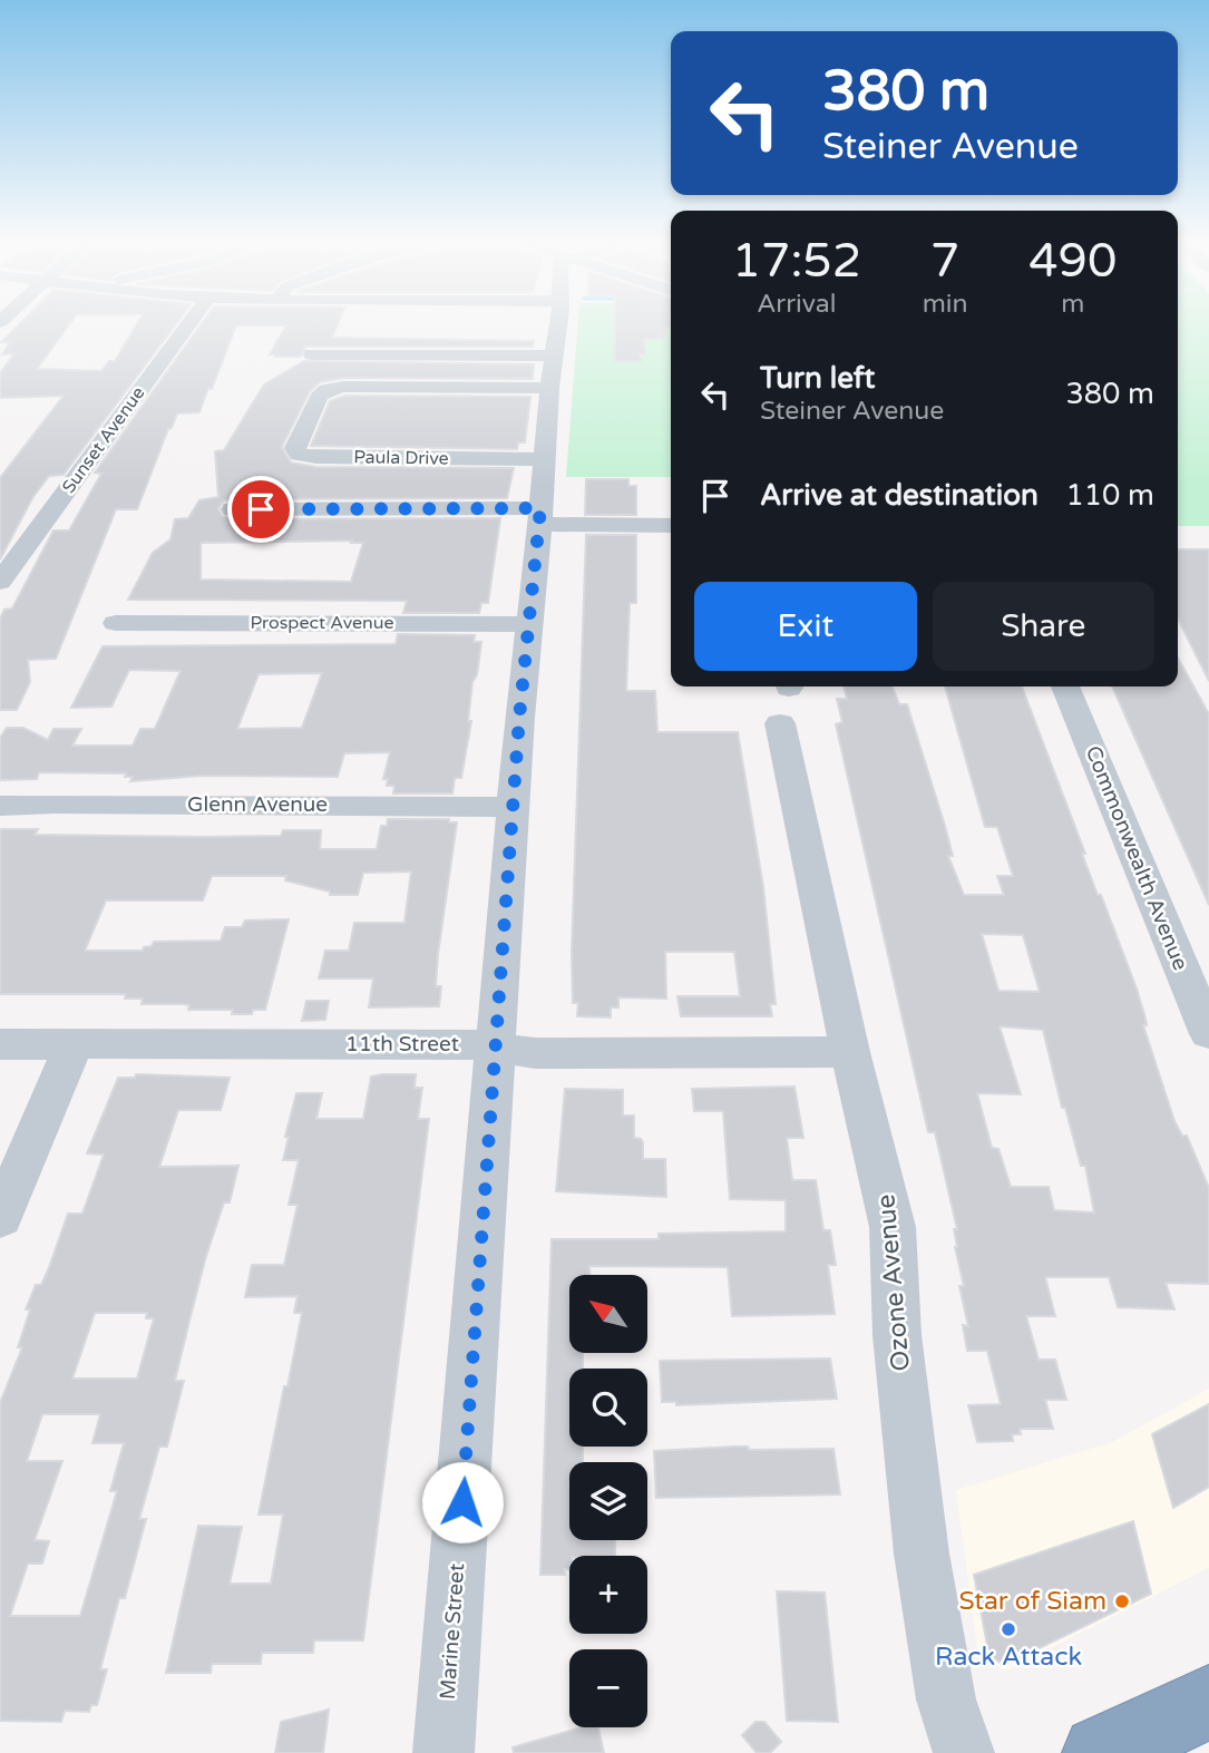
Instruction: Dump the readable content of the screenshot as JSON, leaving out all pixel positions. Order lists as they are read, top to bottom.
{
  "streets": {
    "street": [
      "Sunset Avenue",
      "Paula Drive",
      "Prospect Avenue",
      "Glenn Avenue",
      "Commonwealth Avenue",
      "11th Street",
      "Ozone Avenue",
      "Marine Street"
    ]
  },
  "crossings": [
    ["Paula Drive", "Marine Street"],
    ["Prospect Avenue", "Marine Street"],
    ["Glenn Avenue", "Marine Street"],
    ["11th Street", "Ozone Avenue"],
    ["11th Street", "Marine Street"]
  ],
  "places": ["Star of Siam", "Rack Attack"],
  "north": "top left",
  "page": {
    "turn": ["380 m", "Steiner Avenue"],
    "eta": [
      "17:52",
      "Arrival",
      "7",
      "min",
      "490",
      "m"
    ],
    "list": [
      {
        "name": "Turn left",
        "note": "Steiner Avenue",
        "value": "380 m"
      },
      {
        "name": "Arrive at destination",
        "value": "110 m"
      }
    ],
    "buttons": ["Exit", "Share"],
    "map_buttons": ["+", "−"]
  }
}
